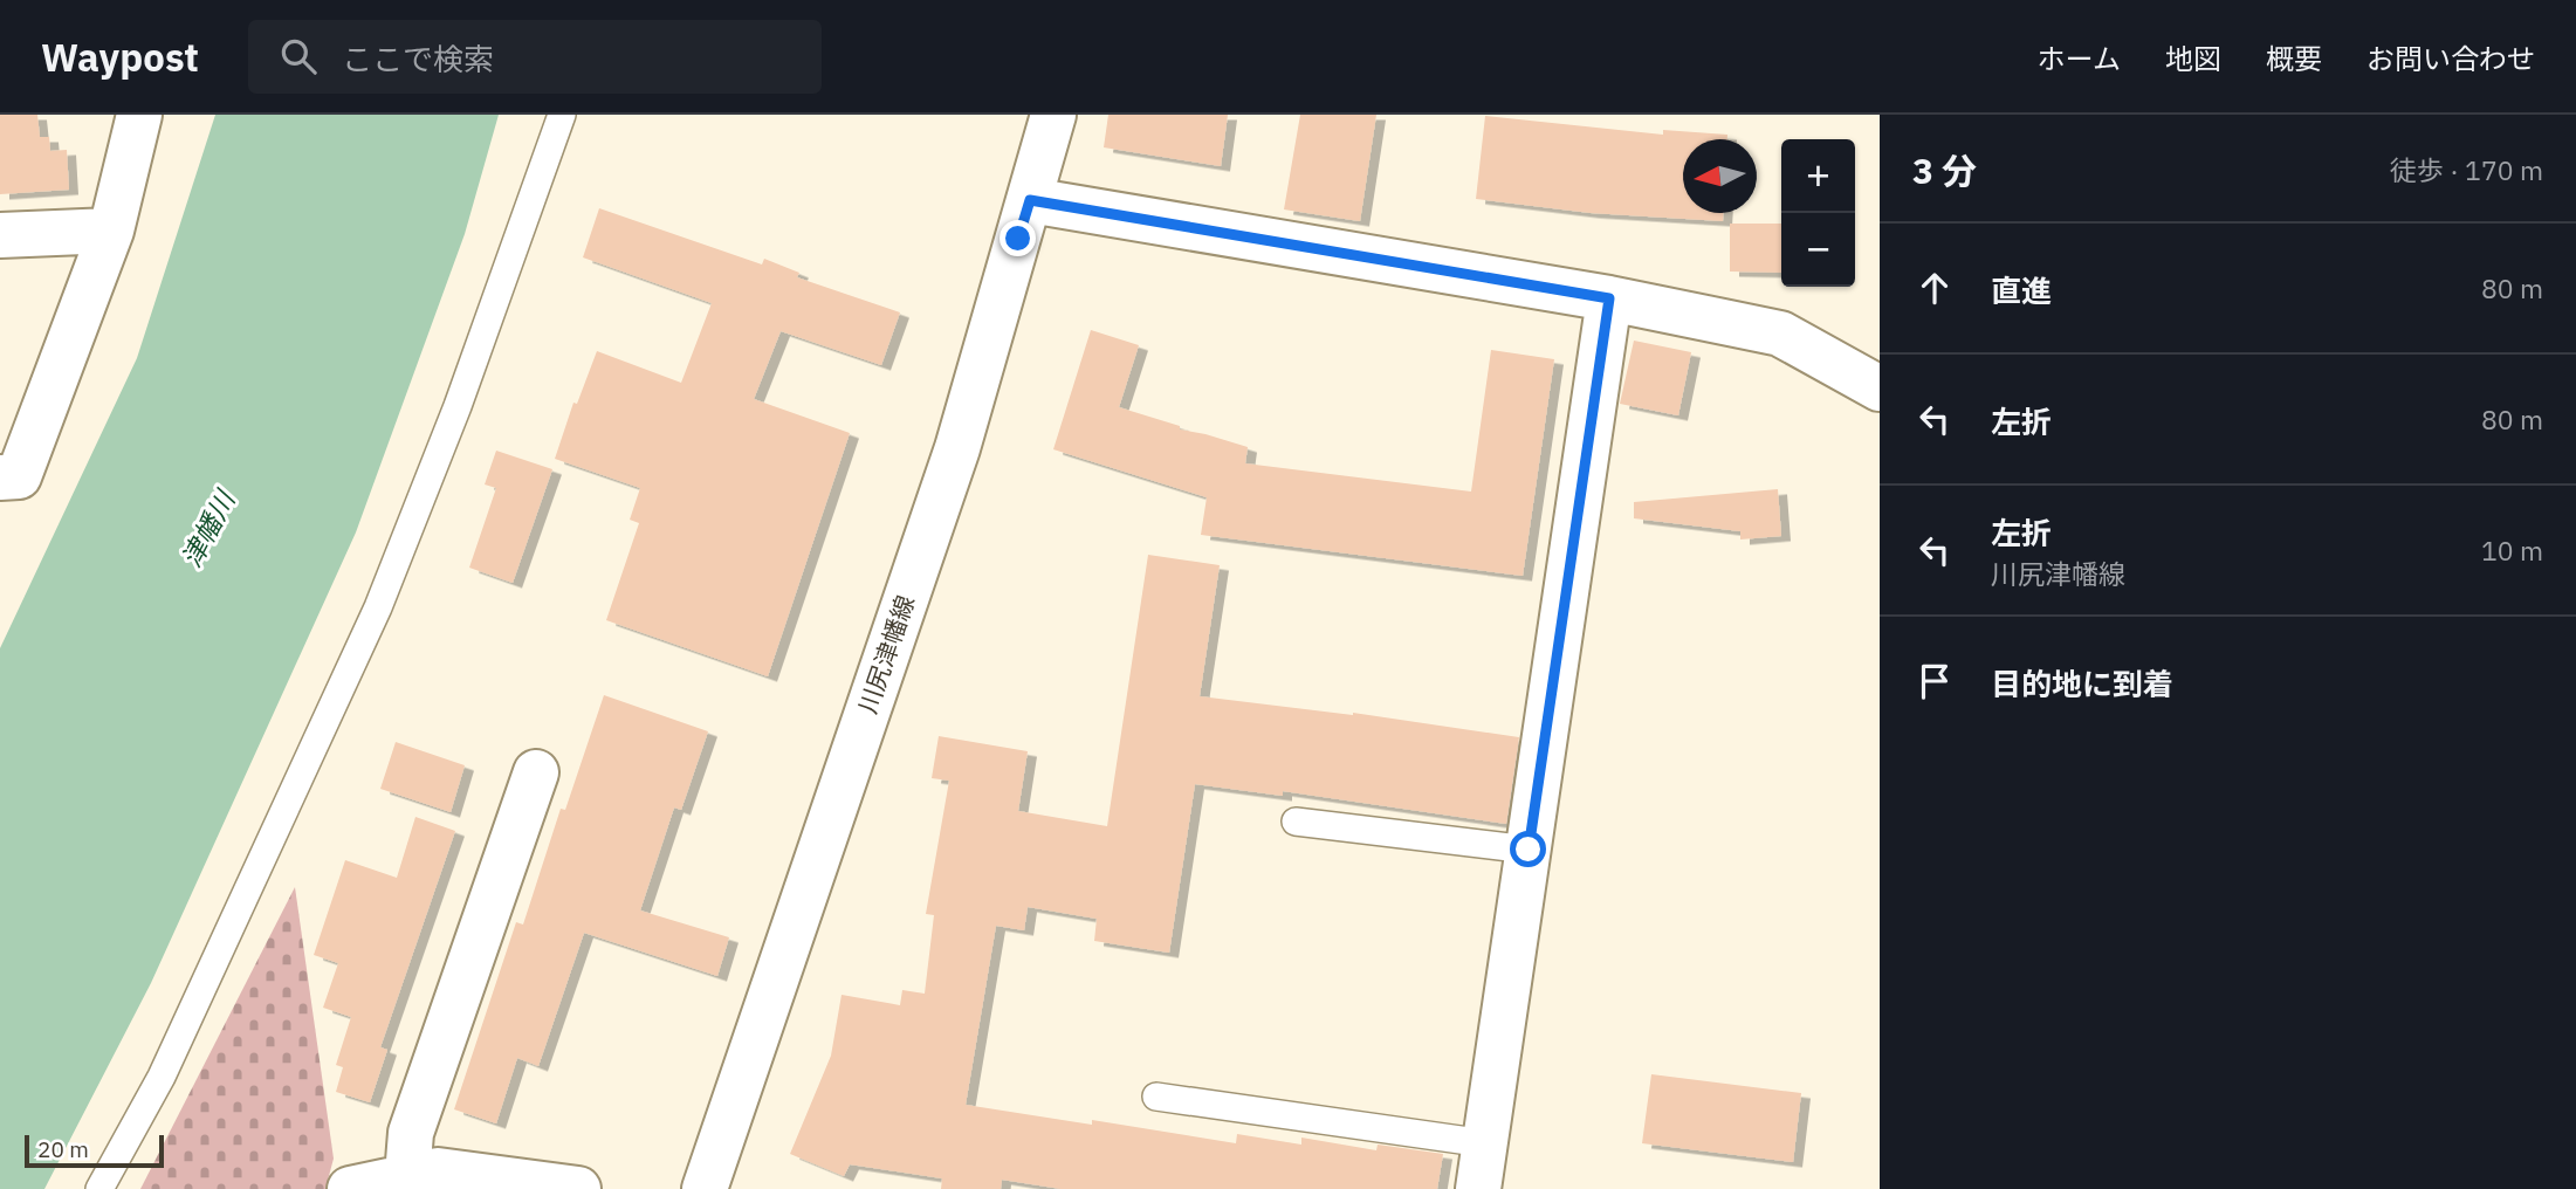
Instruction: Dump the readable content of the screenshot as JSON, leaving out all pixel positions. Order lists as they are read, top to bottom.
{
  "streets": {
    "street": ["川尻津幡線"]
  },
  "water": ["津幡川"],
  "scale_bar": "20 m",
  "north": "left",
  "page": {
    "header": "Waypost",
    "search": "ここで検索",
    "nav": [
      "ホーム",
      "地図",
      "概要",
      "お問い合わせ"
    ],
    "heading": ["3 分", "徒歩 · 170 m"],
    "map_buttons": ["+", "−"],
    "list": [
      ["直進", "80 m"],
      ["左折", "80 m"],
      ["左折", "川尻津幡線", "10 m"],
      "目的地に到着"
    ],
    "scale": "20 m"
  }
}
